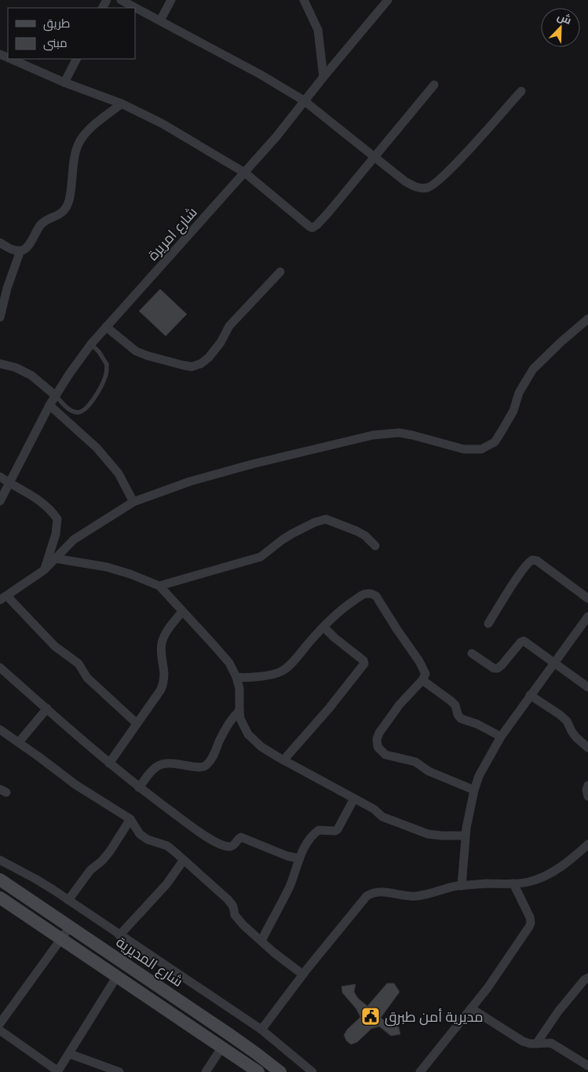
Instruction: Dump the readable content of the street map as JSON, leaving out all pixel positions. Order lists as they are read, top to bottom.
{
  "streets": {
    "main road": ["شارع المديرية"],
    "street": ["شارع امريرة"]
  },
  "places": {
    "public building": ["مديرية أمن طبرق"]
  },
  "legend": ["طريق", "مبنى"],
  "north": "top right"
}
